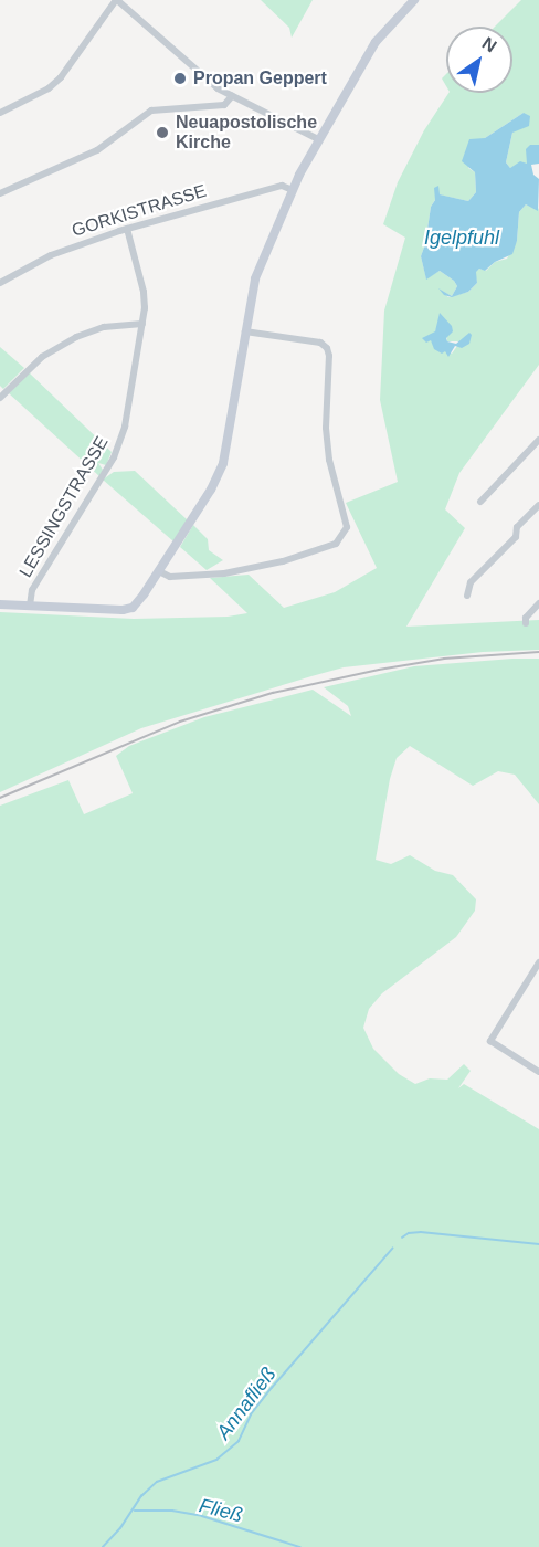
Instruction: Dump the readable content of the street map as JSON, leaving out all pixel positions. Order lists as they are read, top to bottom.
{
  "streets": {
    "street": ["GORKISTRASSE", "LESSINGSTRASSE"]
  },
  "crossings": [
    ["GORKISTRASSE", "LESSINGSTRASSE"]
  ],
  "water": ["Igelpfuhl", "Annafließ", "Fließ"],
  "places": ["Propan Geppert", "Neuapostolische Kirche"],
  "north": "top right"
}
